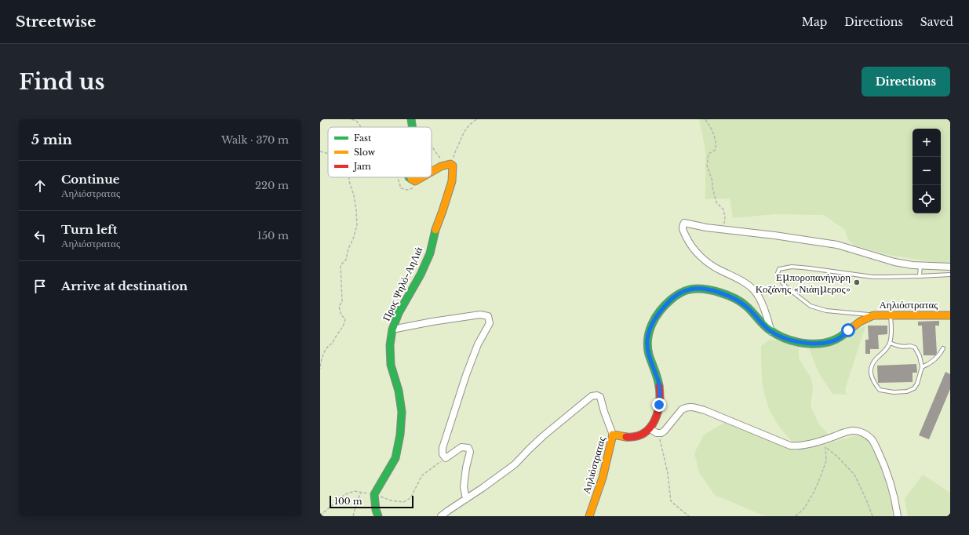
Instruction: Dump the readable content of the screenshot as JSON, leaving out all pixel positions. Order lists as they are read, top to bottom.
{
  "streets": {
    "street": ["Προς Ψηλό-ΑηΛιά", "Αηλιόστρατας"]
  },
  "places": ["Εμποροπανήγυρη Κοζάνης «Νιάημερος»"],
  "legend": ["Fast", "Slow", "Jam"],
  "scale_bar": "100 m",
  "page": {
    "header": "Streetwise",
    "nav": ["Map", "Directions", "Saved"],
    "buttons": "Directions",
    "title": "Find us",
    "heading": ["5 min", "Walk · 370 m"],
    "map_buttons": ["+", "−"],
    "list": [
      ["Continue", "Αηλιόστρατας", "220 m"],
      ["Turn left", "Αηλιόστρατας", "150 m"],
      "Arrive at destination"
    ],
    "scale": "100 m"
  }
}
